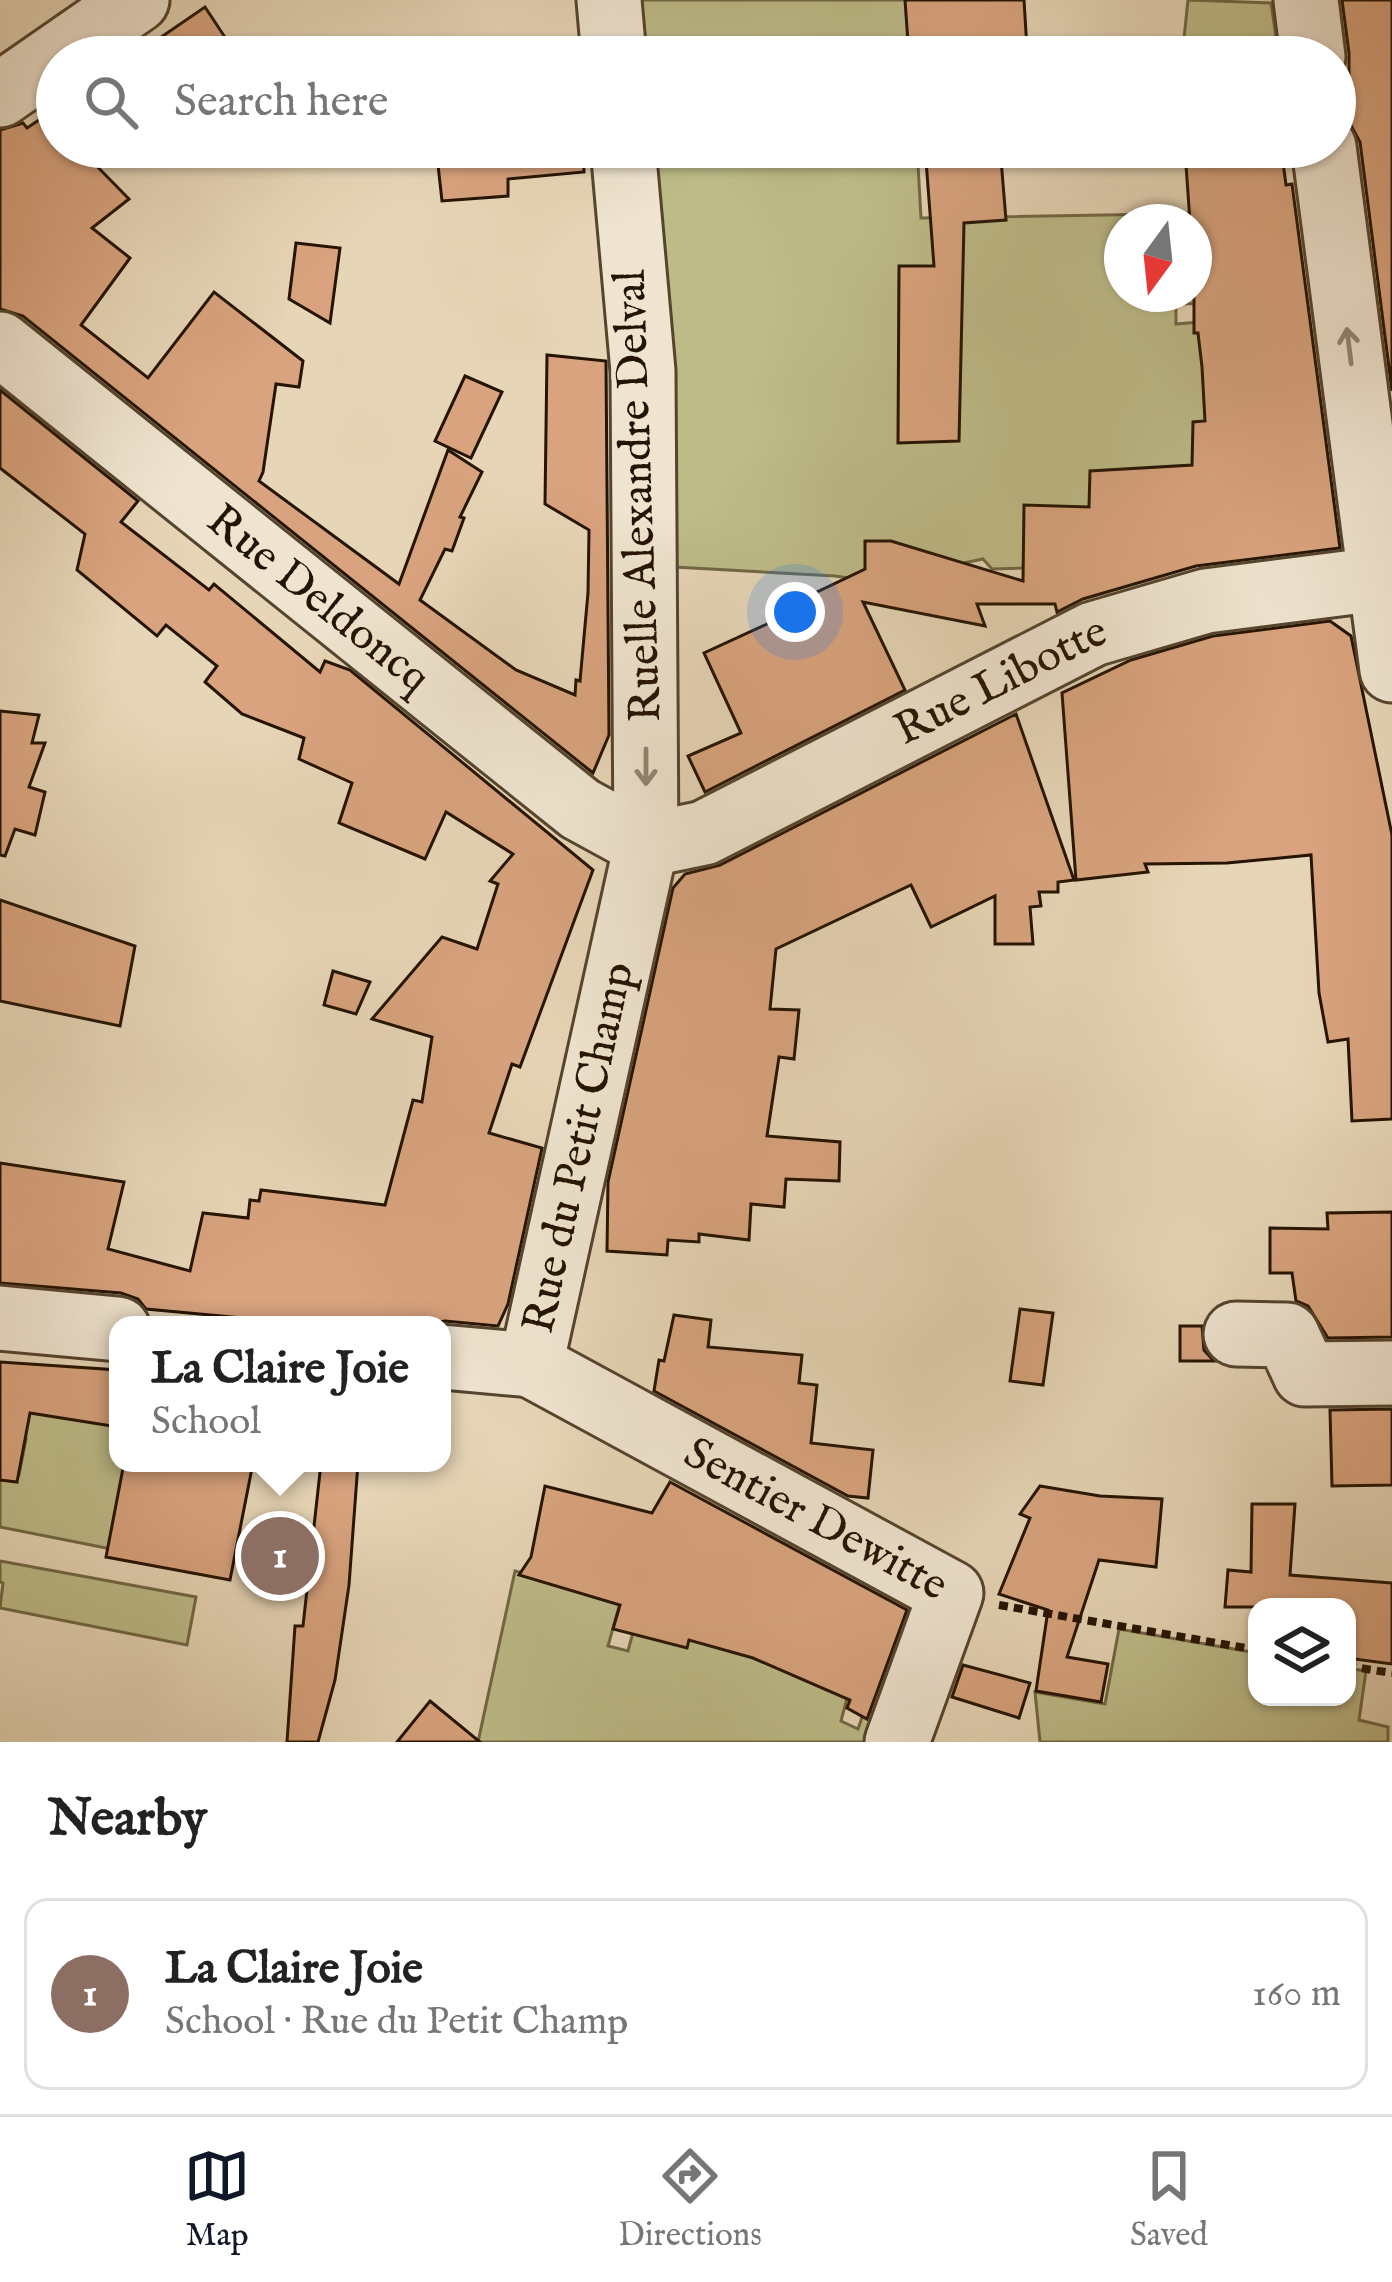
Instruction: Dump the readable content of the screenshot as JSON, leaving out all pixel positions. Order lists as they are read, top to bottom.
{
  "streets": {
    "street": [
      "Ruelle Alexandre Delval",
      "Rue Deldoncq",
      "Rue Libotte",
      "Rue du Petit Champ",
      "Sentier Dewitte"
    ]
  },
  "crossings": [
    ["Ruelle Alexandre Delval", "Rue Deldoncq"],
    ["Ruelle Alexandre Delval", "Rue Libotte"],
    ["Ruelle Alexandre Delval", "Rue du Petit Champ"],
    ["Rue Deldoncq", "Rue Libotte"],
    ["Rue Deldoncq", "Rue du Petit Champ"],
    ["Rue Libotte", "Rue du Petit Champ"],
    ["Rue du Petit Champ", "Sentier Dewitte"]
  ],
  "one_way": ["Ruelle Alexandre Delval"],
  "north": "bottom",
  "page": {
    "search": "Search here",
    "popup": ["La Claire Joie", "School"],
    "pins": "1",
    "heading": "Nearby",
    "list": [
      {
        "mark": "1",
        "name": "La Claire Joie",
        "note": "School · Rue du Petit Champ",
        "value": "160 m"
      }
    ],
    "nav": ["Map", "Directions", "Saved"]
  }
}
